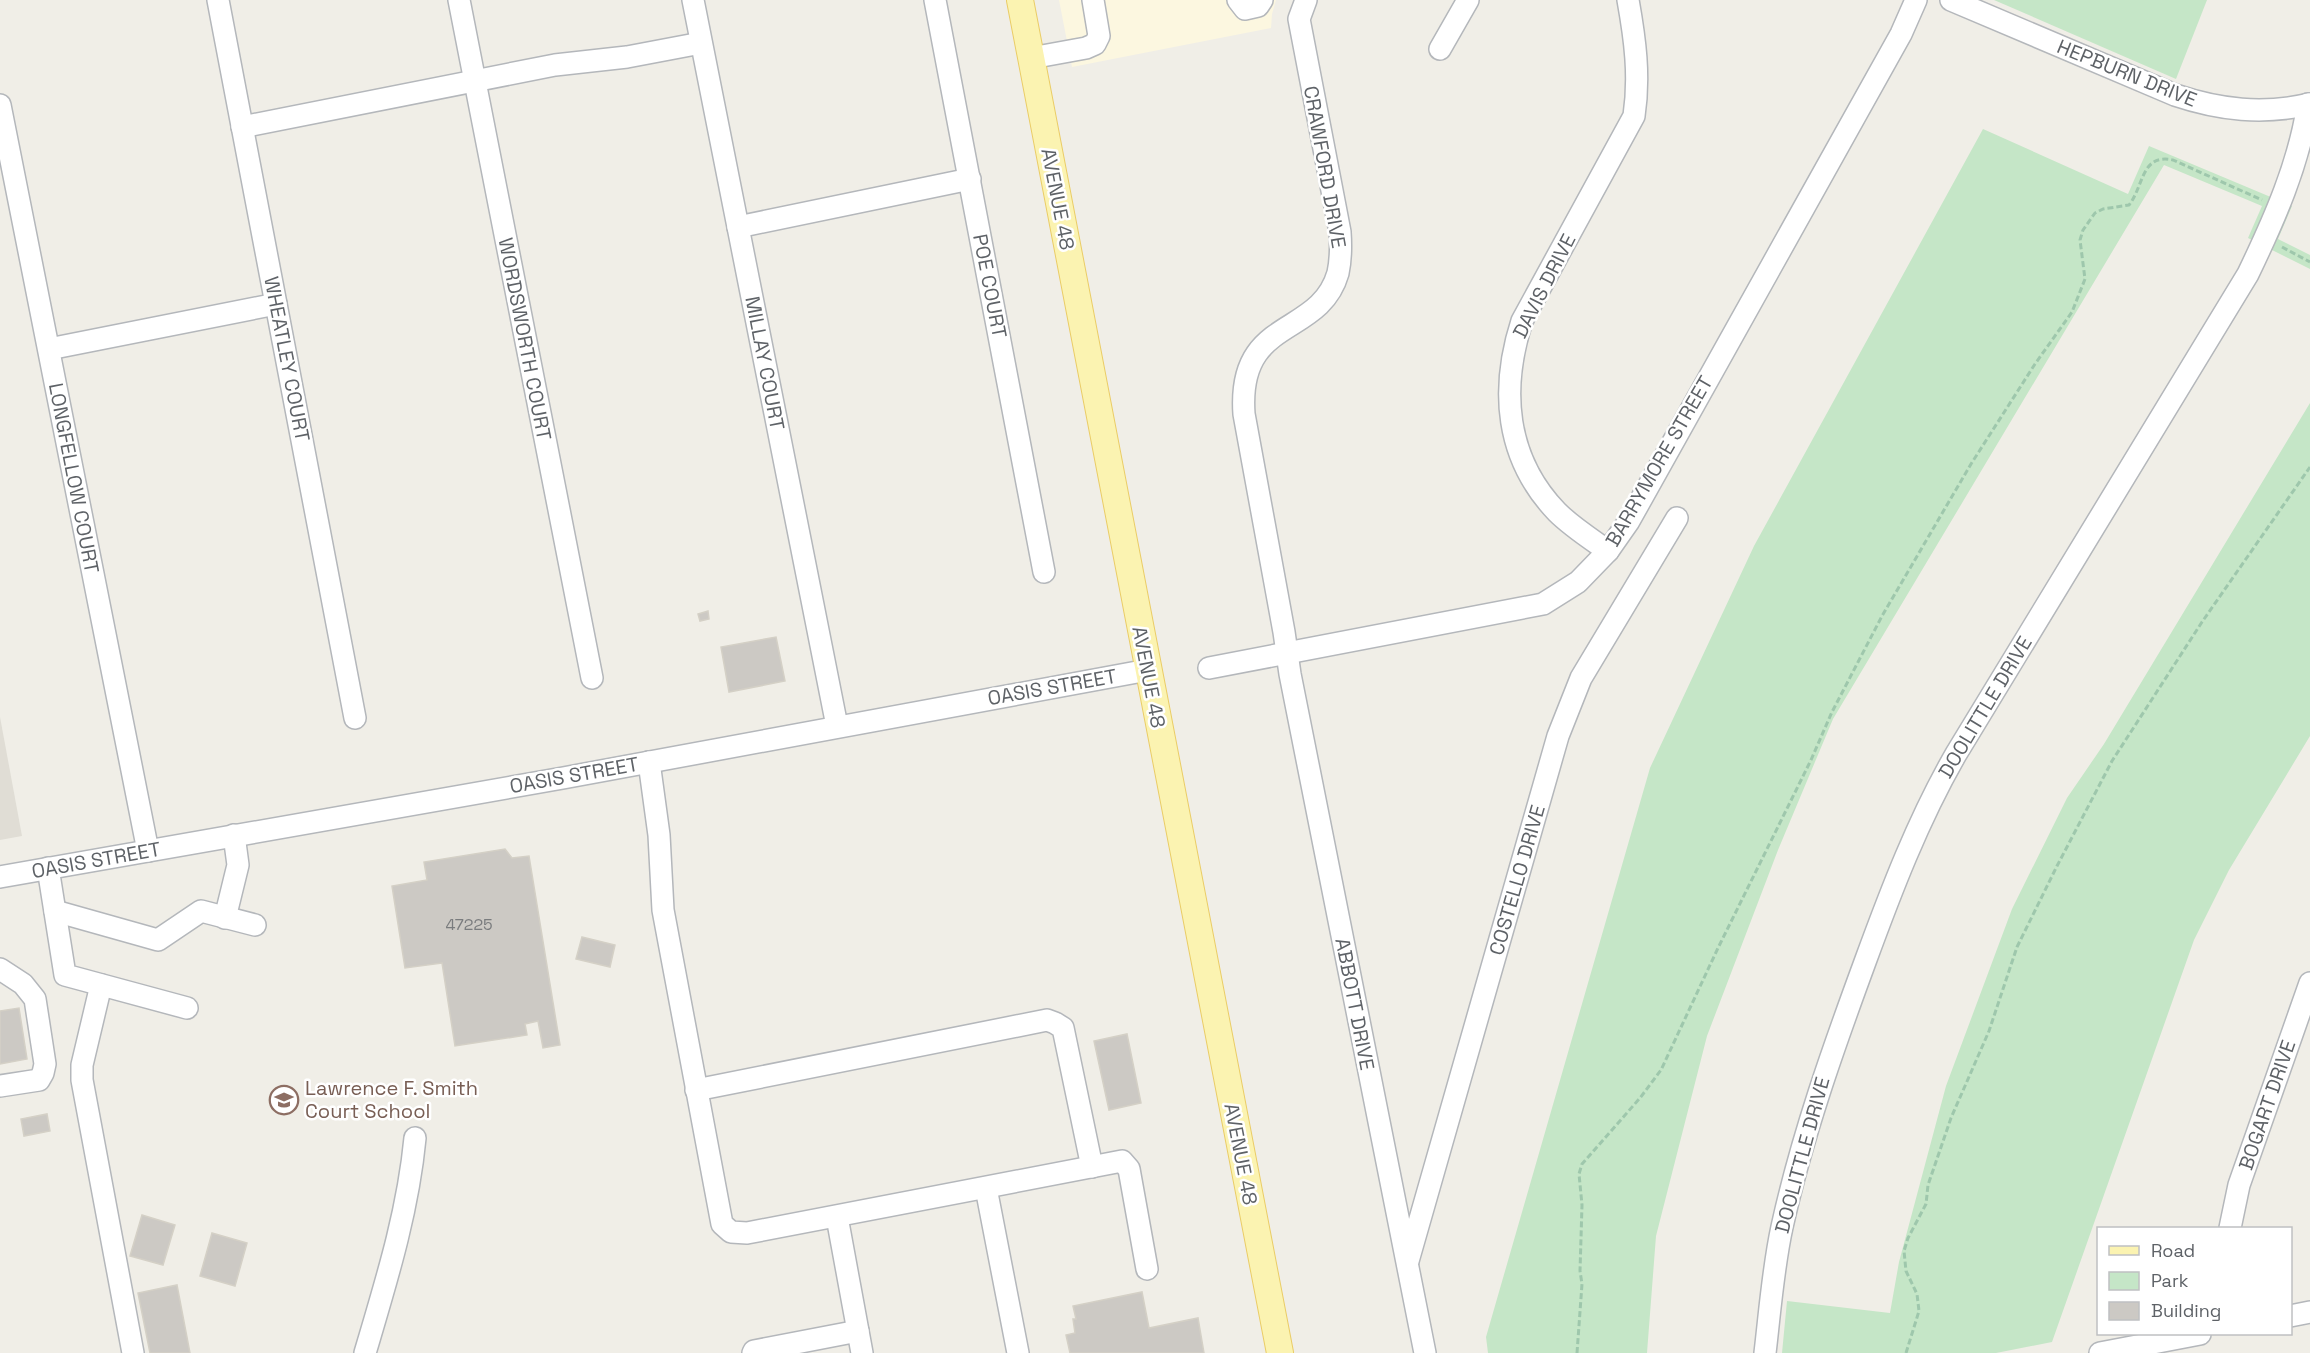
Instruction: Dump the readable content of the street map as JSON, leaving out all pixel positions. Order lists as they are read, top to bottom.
{
  "streets": {
    "main road": ["AVENUE 48"],
    "street": [
      "HEPBURN DRIVE",
      "CRAWFORD DRIVE",
      "POE COURT",
      "DAVIS DRIVE",
      "WORDSWORTH COURT",
      "WHEATLEY COURT",
      "MILLAY COURT",
      "BARRYMORE STREET",
      "LONGFELLOW COURT",
      "OASIS STREET",
      "DOOLITTLE DRIVE",
      "COSTELLO DRIVE",
      "ABBOTT DRIVE",
      "BOGART DRIVE"
    ]
  },
  "crossings": [
    ["HEPBURN DRIVE", "DOOLITTLE DRIVE"],
    ["CRAWFORD DRIVE", "BARRYMORE STREET"],
    ["CRAWFORD DRIVE", "ABBOTT DRIVE"],
    ["AVENUE 48", "OASIS STREET"],
    ["DAVIS DRIVE", "BARRYMORE STREET"],
    ["MILLAY COURT", "OASIS STREET"],
    ["BARRYMORE STREET", "ABBOTT DRIVE"],
    ["LONGFELLOW COURT", "OASIS STREET"],
    ["COSTELLO DRIVE", "ABBOTT DRIVE"]
  ],
  "places": {
    "school or university": ["Lawrence F. Smith Court School"]
  },
  "house_numbers": ["47225"],
  "legend": ["Road", "Park", "Building"]
}
